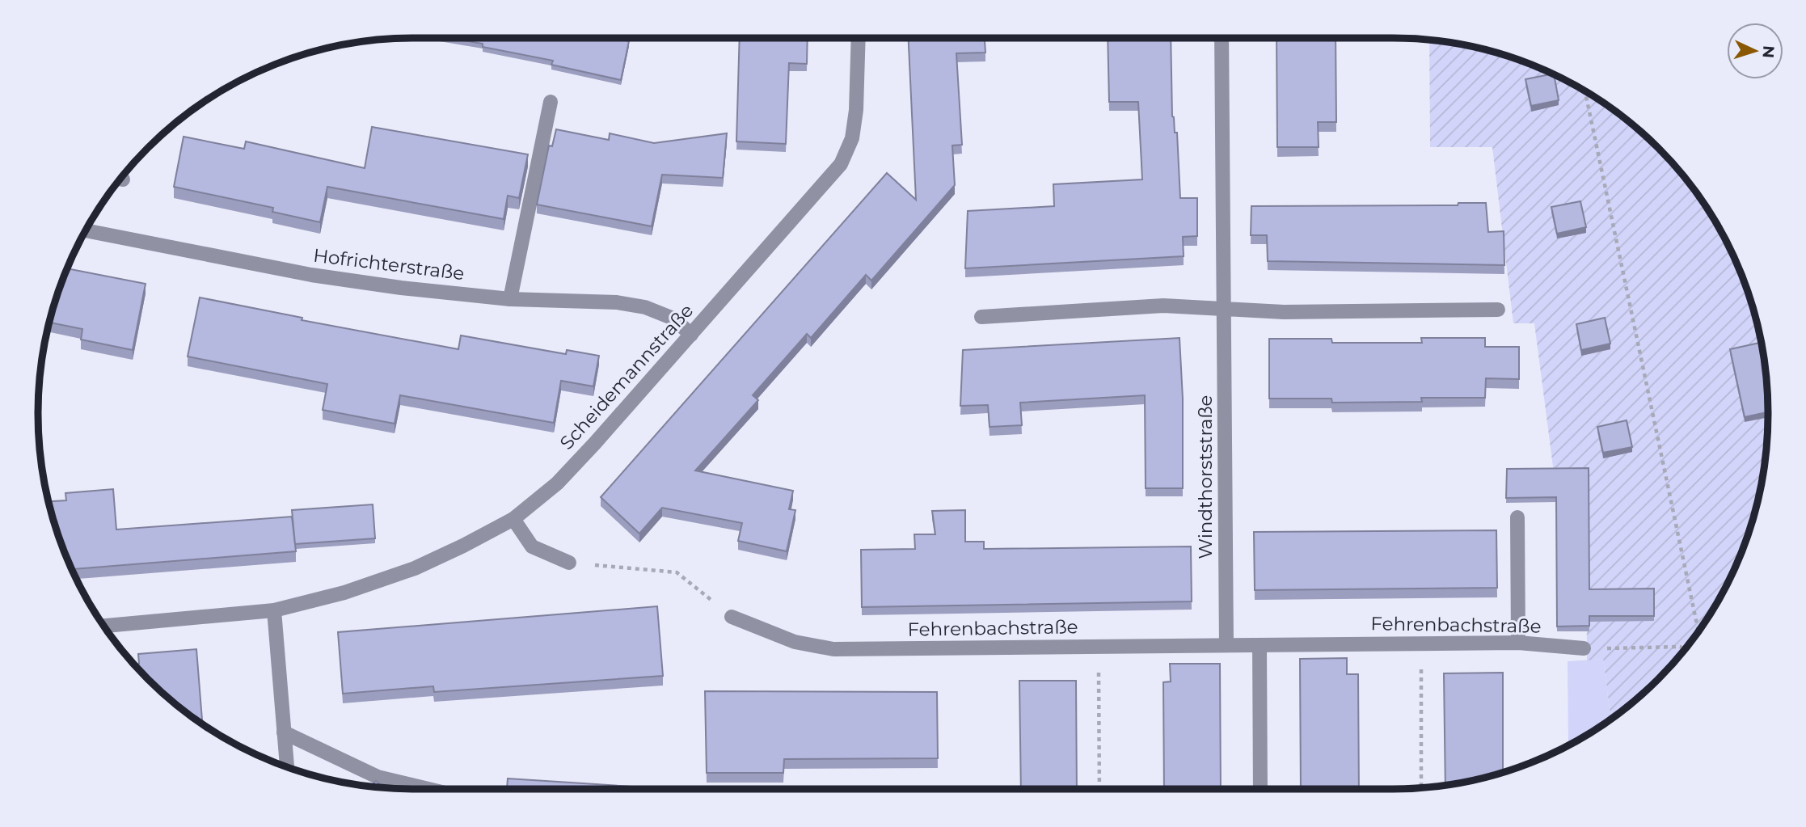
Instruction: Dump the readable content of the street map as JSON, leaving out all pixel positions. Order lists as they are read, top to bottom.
{
  "streets": {
    "street": [
      "Hofrichterstraße",
      "Scheidemannstraße",
      "Windthorststraße",
      "Fehrenbachstraße"
    ]
  },
  "crossings": [
    ["Hofrichterstraße", "Scheidemannstraße"],
    ["Windthorststraße", "Fehrenbachstraße"]
  ],
  "north": "right"
}
